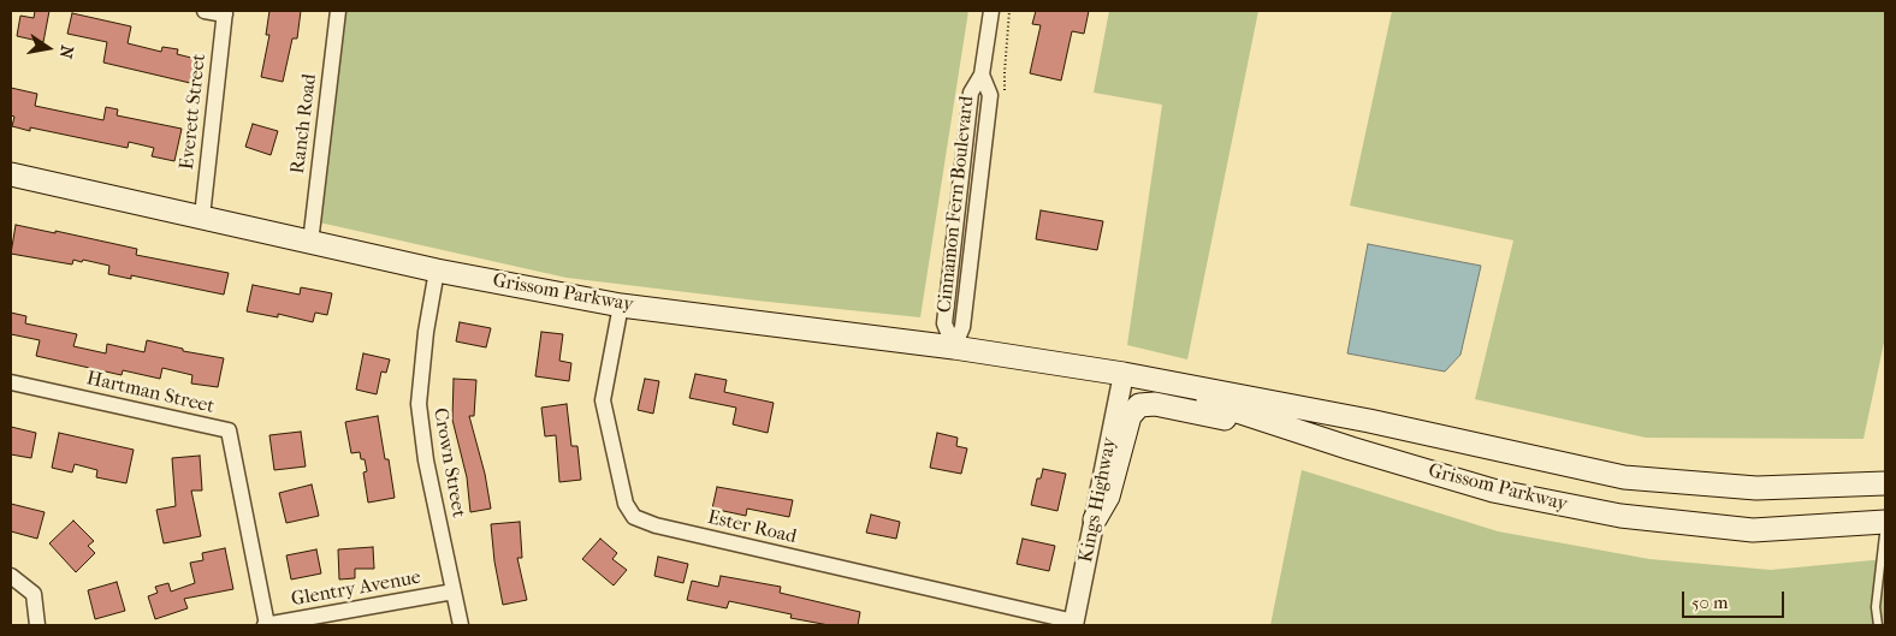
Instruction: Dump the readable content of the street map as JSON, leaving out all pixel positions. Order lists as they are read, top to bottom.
{
  "streets": {
    "main road": ["Grissom Parkway"],
    "street": [
      "Everett Street",
      "Ranch Road",
      "Cinnamon Fern Boulevard",
      "Hartman Street",
      "Crown Street",
      "Kings Highway",
      "Ester Road",
      "Glentry Avenue"
    ]
  },
  "crossings": [
    ["Everett Street", "Grissom Parkway"],
    ["Ranch Road", "Grissom Parkway"],
    ["Cinnamon Fern Boulevard", "Grissom Parkway"],
    ["Grissom Parkway", "Crown Street"],
    ["Grissom Parkway", "Kings Highway"],
    ["Grissom Parkway", "Ester Road"],
    ["Hartman Street", "Glentry Avenue"],
    ["Crown Street", "Glentry Avenue"],
    ["Kings Highway", "Ester Road"]
  ],
  "scale_bar": "50 m",
  "north": "right"
}
